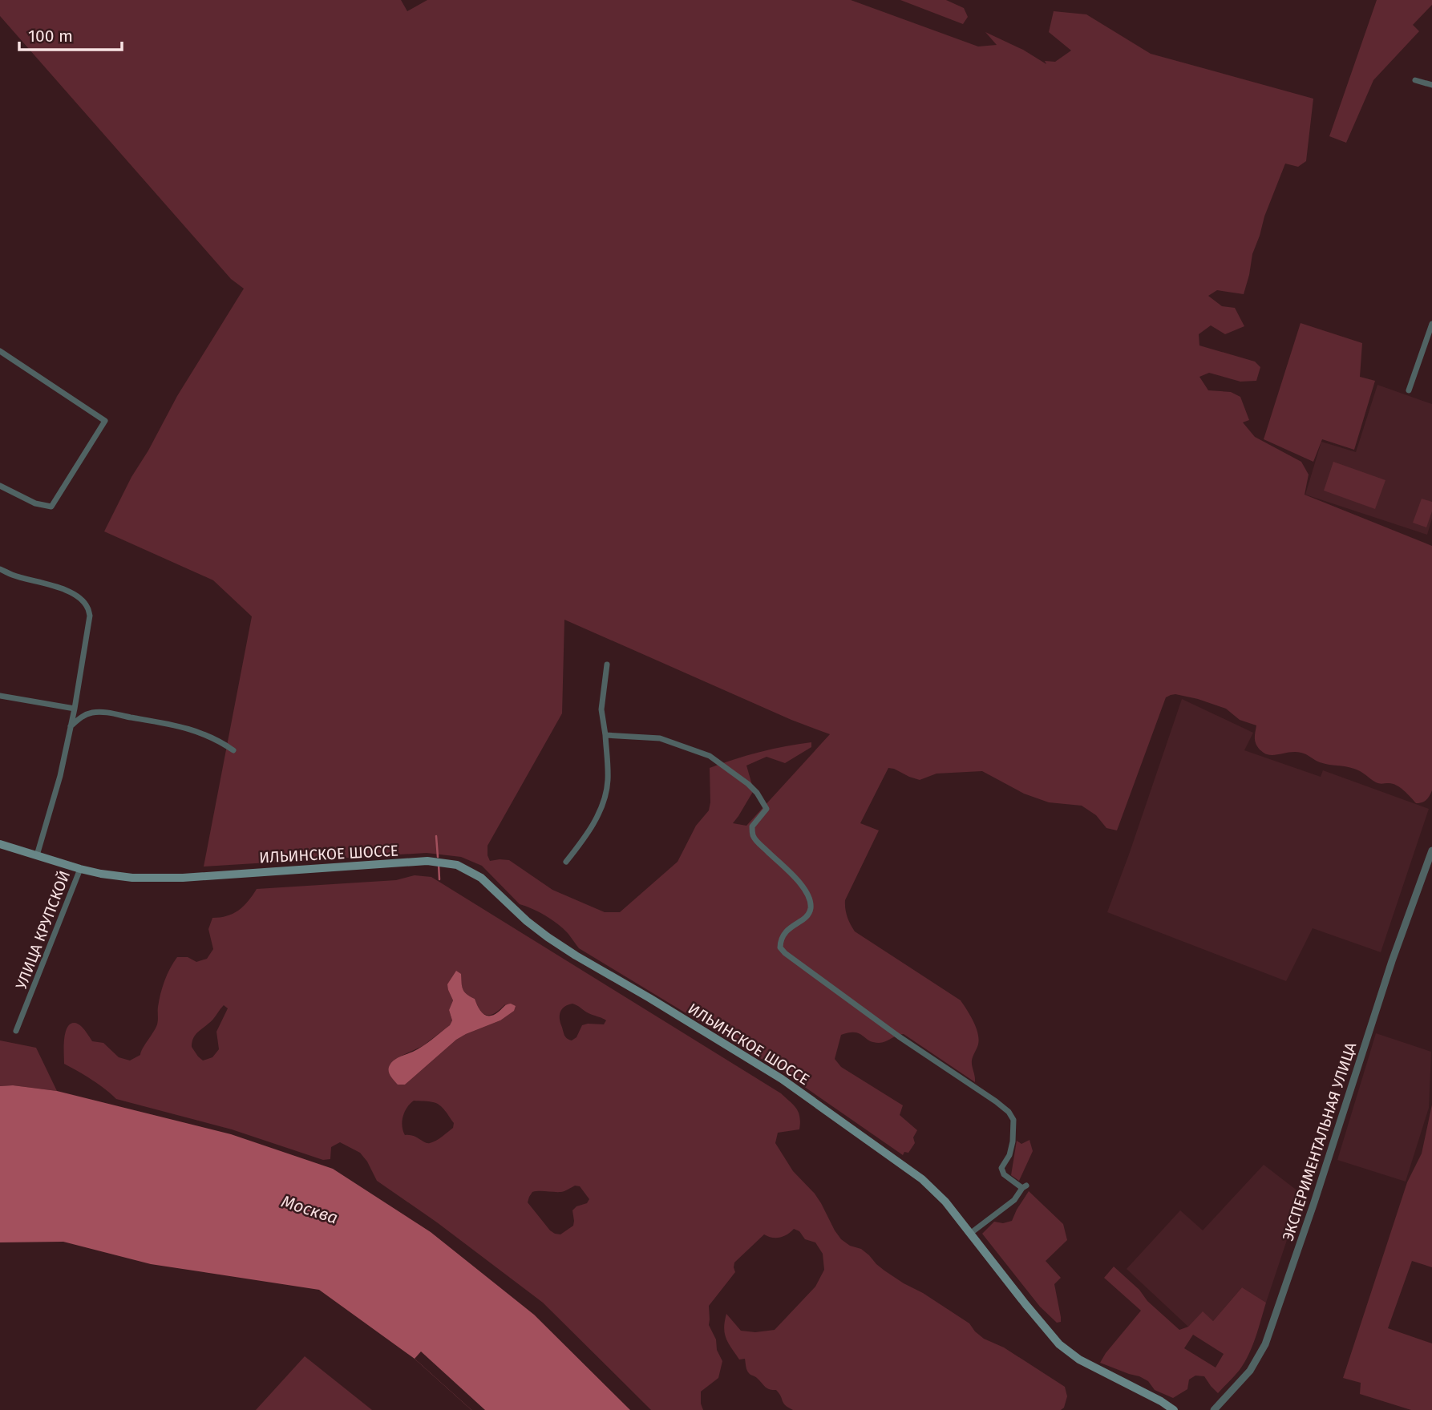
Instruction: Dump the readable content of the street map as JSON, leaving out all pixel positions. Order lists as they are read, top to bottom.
{
  "streets": {
    "main road": ["ИЛЬИНСКОЕ ШОССЕ"],
    "street": ["УЛИЦА КРУПСКОЙ", "ЭКСПЕРИМЕНТАЛЬНАЯ УЛИЦА"]
  },
  "crossings": [
    ["ИЛЬИНСКОЕ ШОССЕ", "УЛИЦА КРУПСКОЙ"]
  ],
  "water": ["Москва"],
  "scale_bar": "100 m"
}
